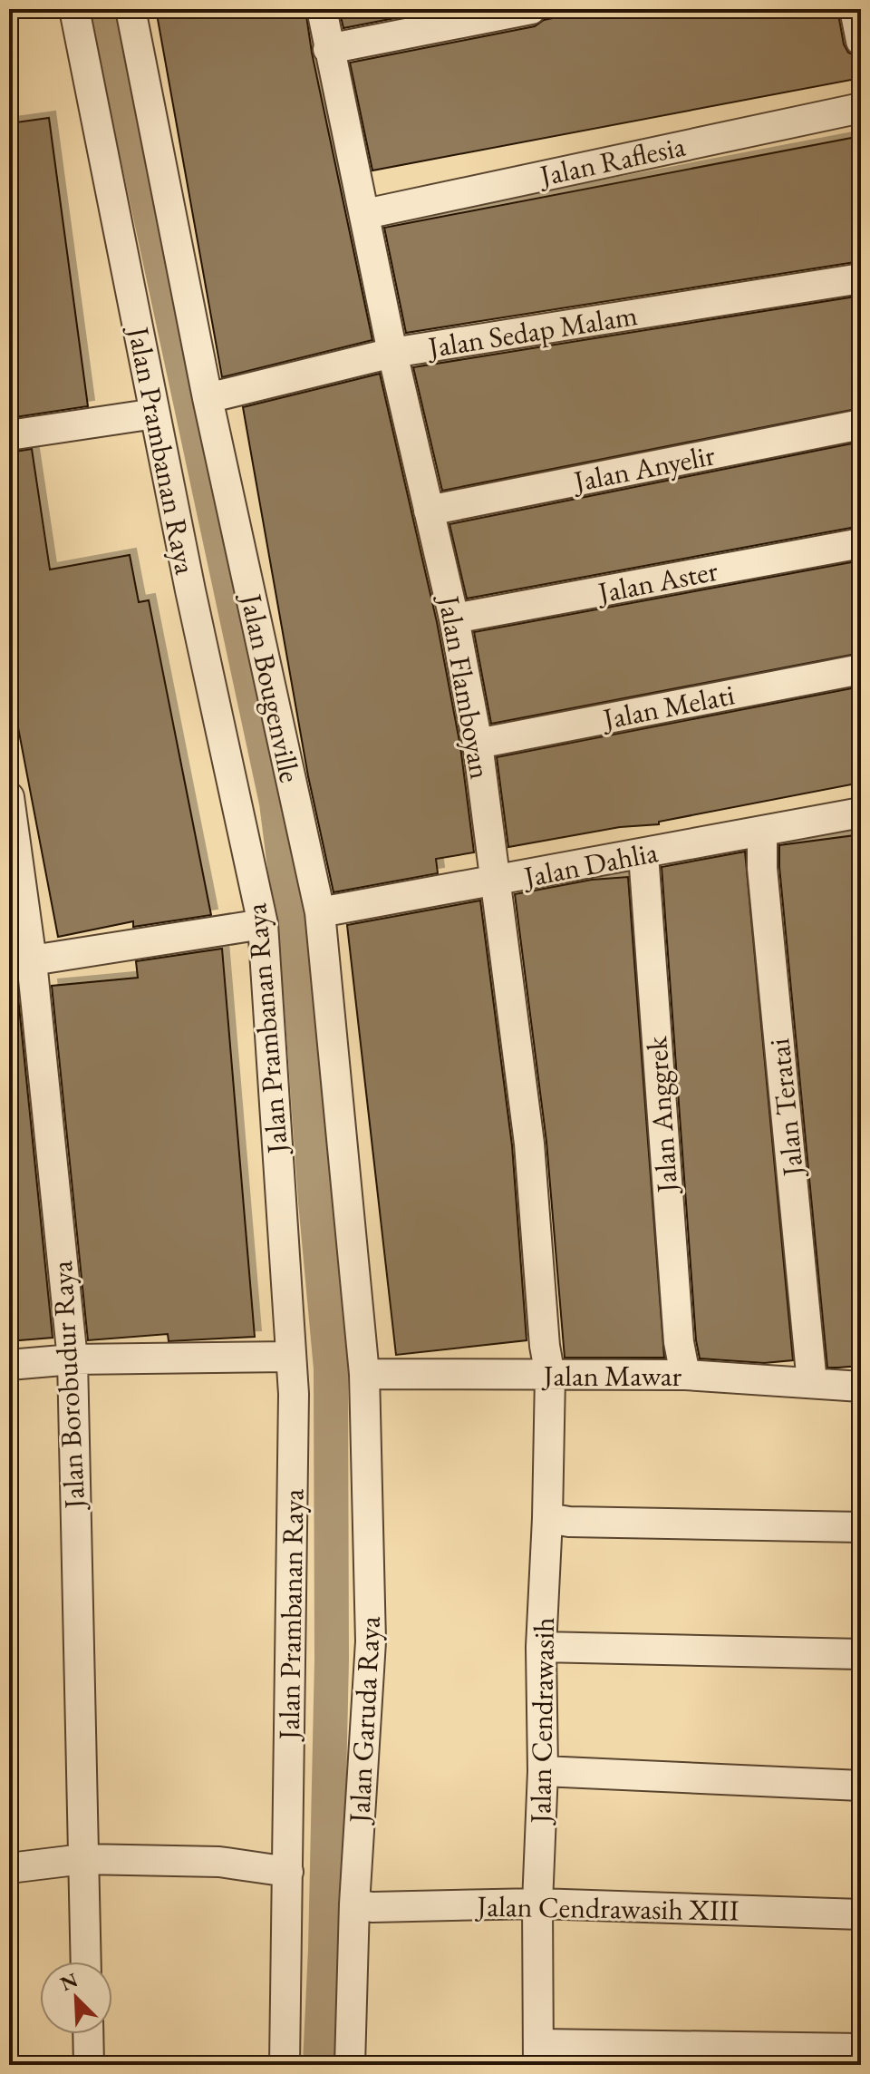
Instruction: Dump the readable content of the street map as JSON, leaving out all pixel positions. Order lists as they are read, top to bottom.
{
  "streets": {
    "street": [
      "Jalan Raflesia",
      "Jalan Sedap Malam",
      "Jalan Prambanan Raya",
      "Jalan Anyelir",
      "Jalan Aster",
      "Jalan Flamboyan",
      "Jalan Bougenville",
      "Jalan Melati",
      "Jalan Dahlia",
      "Jalan Teratai",
      "Jalan Anggrek",
      "Jalan Mawar",
      "Jalan Borobudur Raya",
      "Jalan Garuda Raya",
      "Jalan Cendrawasih",
      "Jalan Cendrawasih XIII"
    ]
  },
  "crossings": [
    ["Jalan Raflesia", "Jalan Flamboyan"],
    ["Jalan Sedap Malam", "Jalan Flamboyan"],
    ["Jalan Sedap Malam", "Jalan Bougenville"],
    ["Jalan Anyelir", "Jalan Flamboyan"],
    ["Jalan Aster", "Jalan Flamboyan"],
    ["Jalan Flamboyan", "Jalan Melati"],
    ["Jalan Flamboyan", "Jalan Dahlia"],
    ["Jalan Flamboyan", "Jalan Mawar"],
    ["Jalan Flamboyan", "Jalan Cendrawasih"],
    ["Jalan Bougenville", "Jalan Dahlia"],
    ["Jalan Bougenville", "Jalan Mawar"],
    ["Jalan Bougenville", "Jalan Garuda Raya"],
    ["Jalan Dahlia", "Jalan Teratai"],
    ["Jalan Dahlia", "Jalan Anggrek"],
    ["Jalan Teratai", "Jalan Mawar"],
    ["Jalan Anggrek", "Jalan Mawar"],
    ["Jalan Mawar", "Jalan Garuda Raya"],
    ["Jalan Mawar", "Jalan Cendrawasih"],
    ["Jalan Garuda Raya", "Jalan Cendrawasih XIII"],
    ["Jalan Cendrawasih", "Jalan Cendrawasih XIII"]
  ],
  "north": "top left"
}
